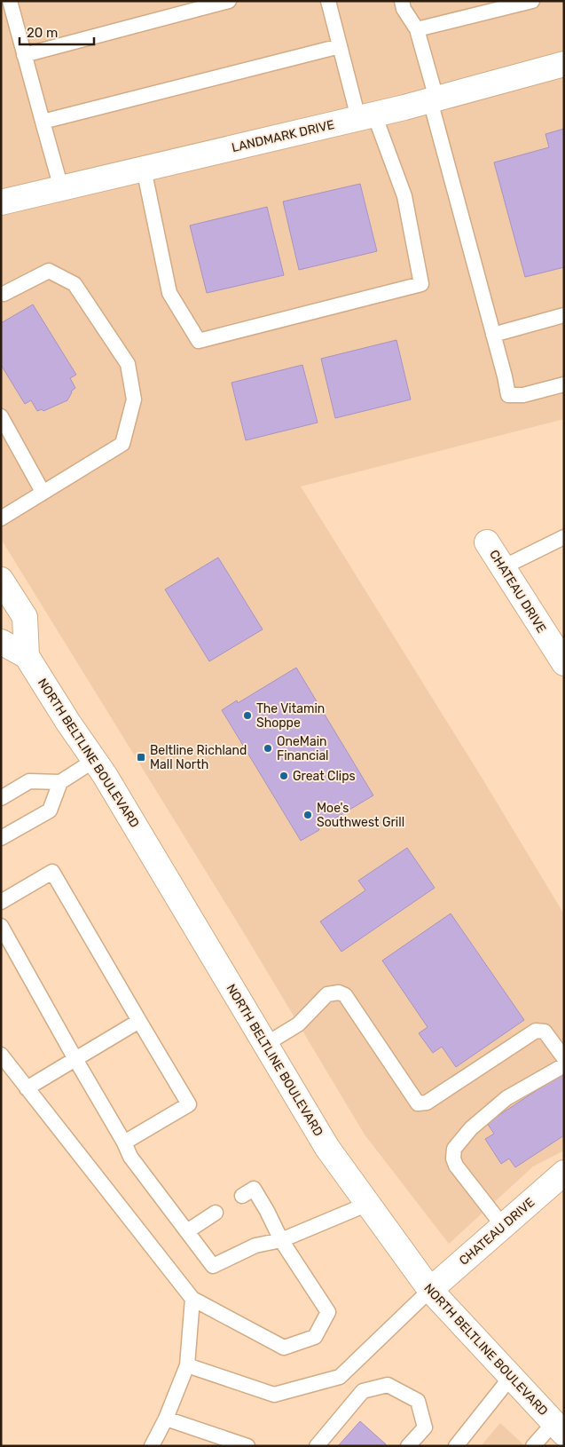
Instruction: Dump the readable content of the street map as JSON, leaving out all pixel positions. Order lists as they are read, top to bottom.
{
  "streets": {
    "main road": ["LANDMARK DRIVE", "CHATEAU DRIVE", "NORTH BELTLINE BOULEVARD"]
  },
  "crossings": [
    ["CHATEAU DRIVE", "NORTH BELTLINE BOULEVARD"]
  ],
  "places": {
    "other": [
      "The Vitamin Shoppe",
      "OneMain Financial",
      "Great Clips",
      "Moe's Southwest Grill"
    ],
    "transit": ["Beltline Richland Mall North"]
  },
  "scale_bar": "20 m"
}
